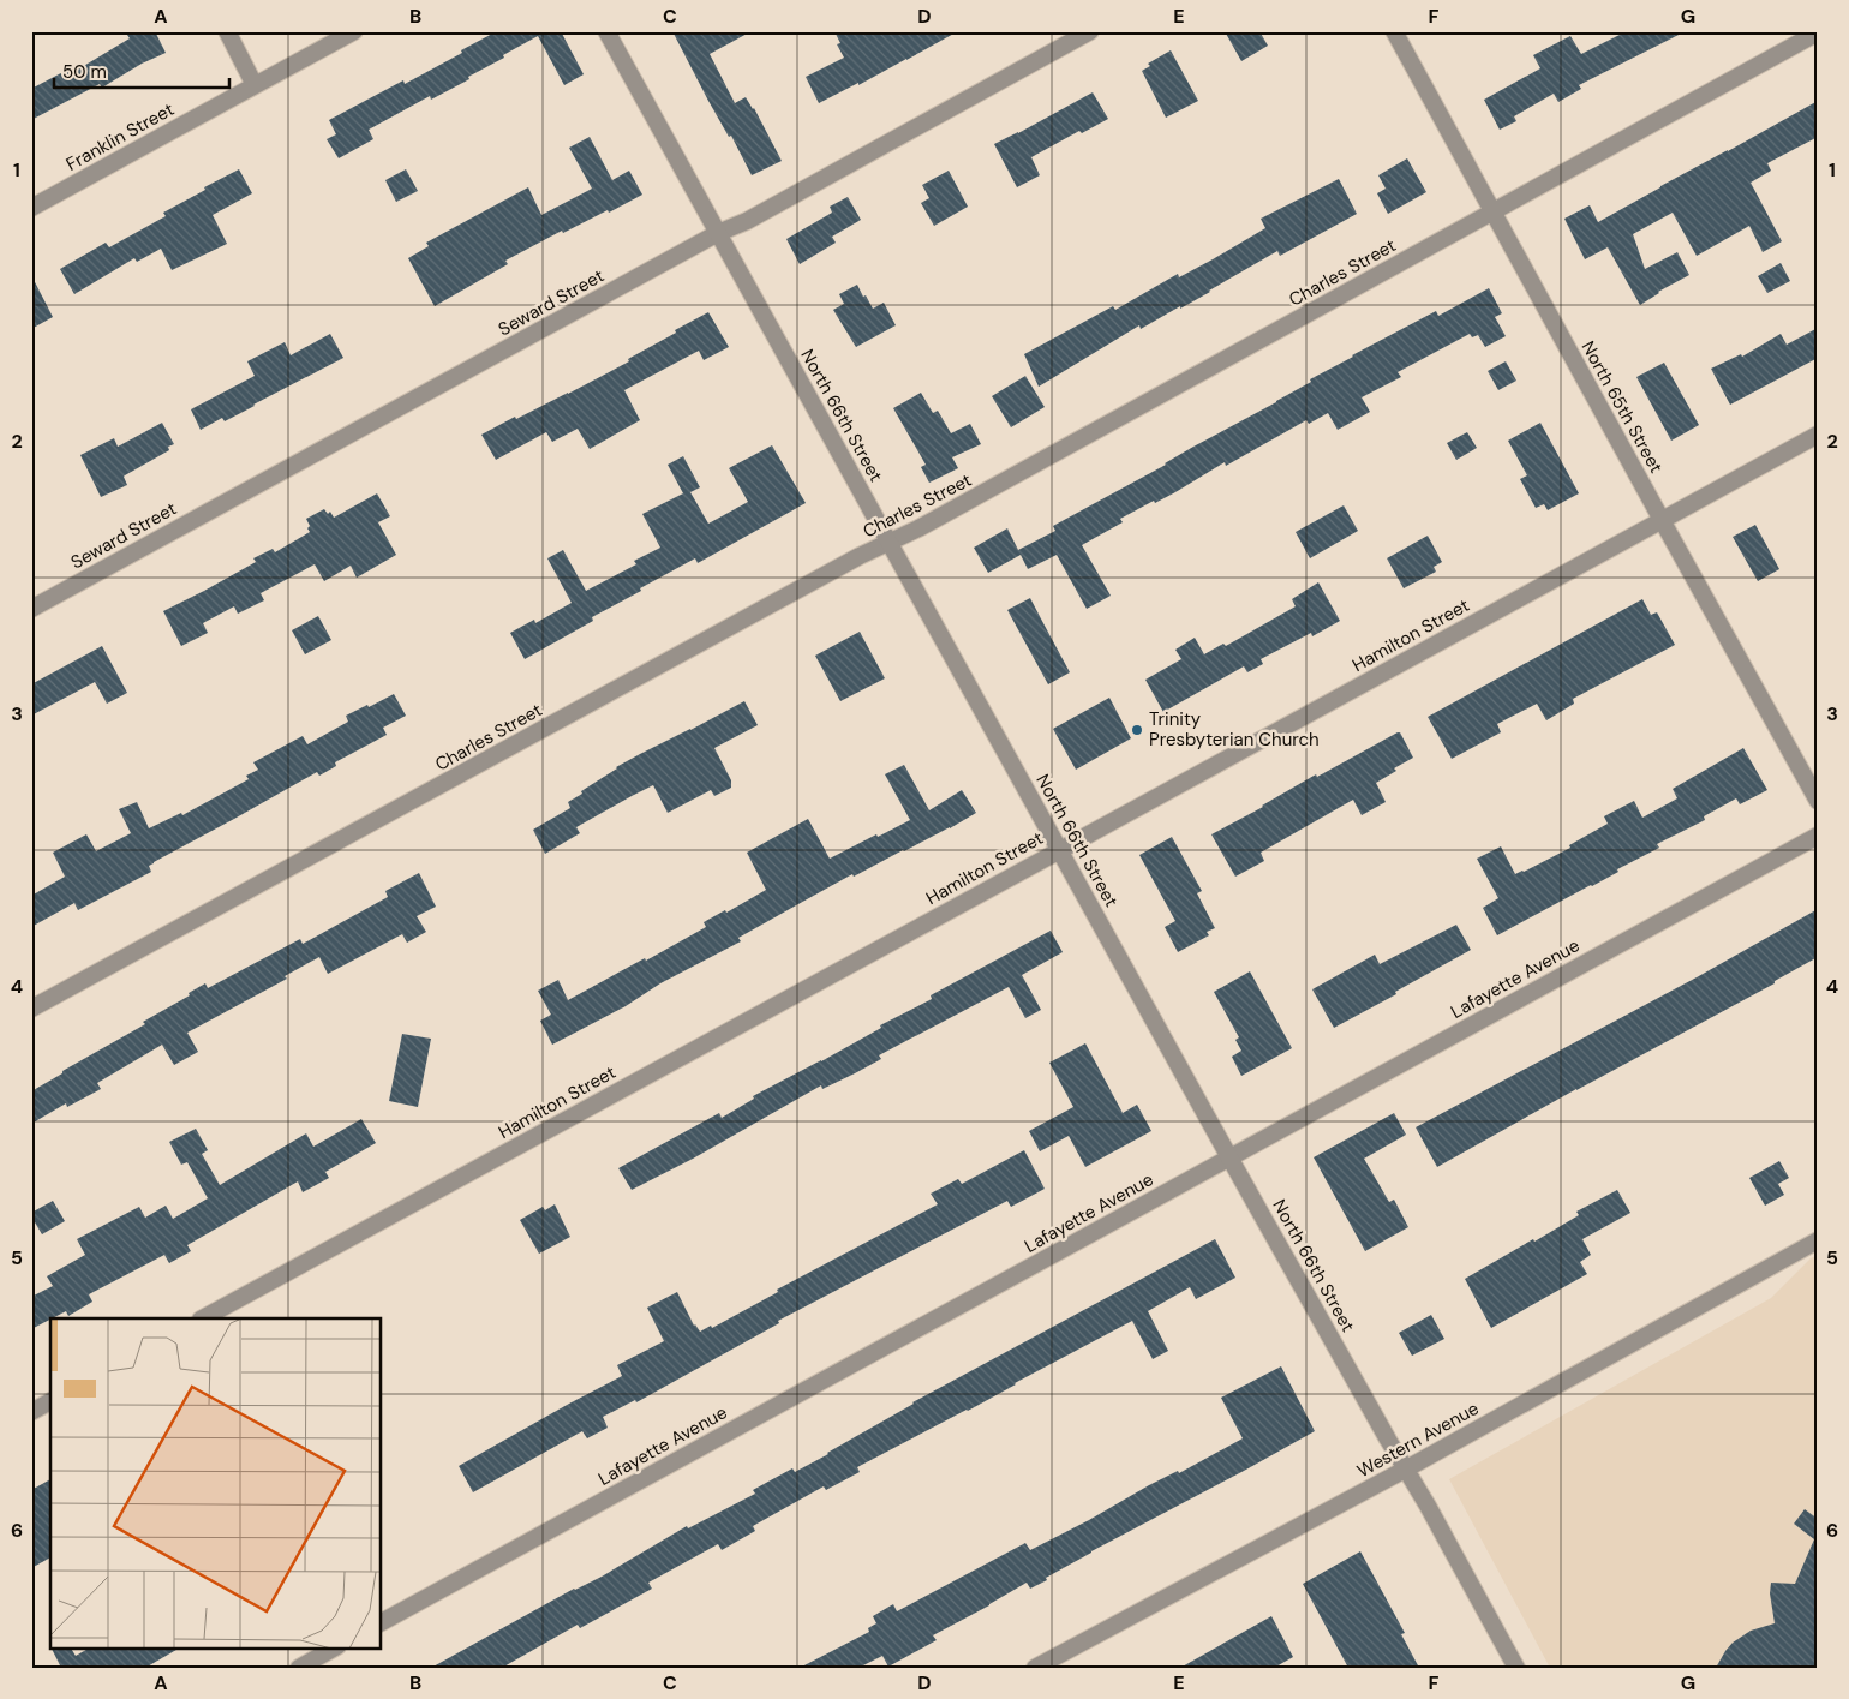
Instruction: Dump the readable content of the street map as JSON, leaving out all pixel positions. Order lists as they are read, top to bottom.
{
  "streets": {
    "street": [
      "Franklin Street",
      "Charles Street",
      "Seward Street",
      "North 65th Street",
      "North 66th Street",
      "Hamilton Street",
      "Lafayette Avenue",
      "Western Avenue"
    ]
  },
  "crossings": [
    ["Charles Street", "North 65th Street"],
    ["Charles Street", "North 66th Street"],
    ["Seward Street", "North 66th Street"],
    ["North 65th Street", "Hamilton Street"],
    ["North 66th Street", "Hamilton Street"],
    ["North 66th Street", "Lafayette Avenue"],
    ["North 66th Street", "Western Avenue"]
  ],
  "places": ["Trinity Presbyterian Church"],
  "scale_bar": "50 m",
  "grid": {
    "columns": [
      "A",
      "B",
      "C",
      "D",
      "E",
      "F",
      "G"
    ],
    "rows": [
      "1",
      "2",
      "3",
      "4",
      "5",
      "6"
    ]
  }
}
